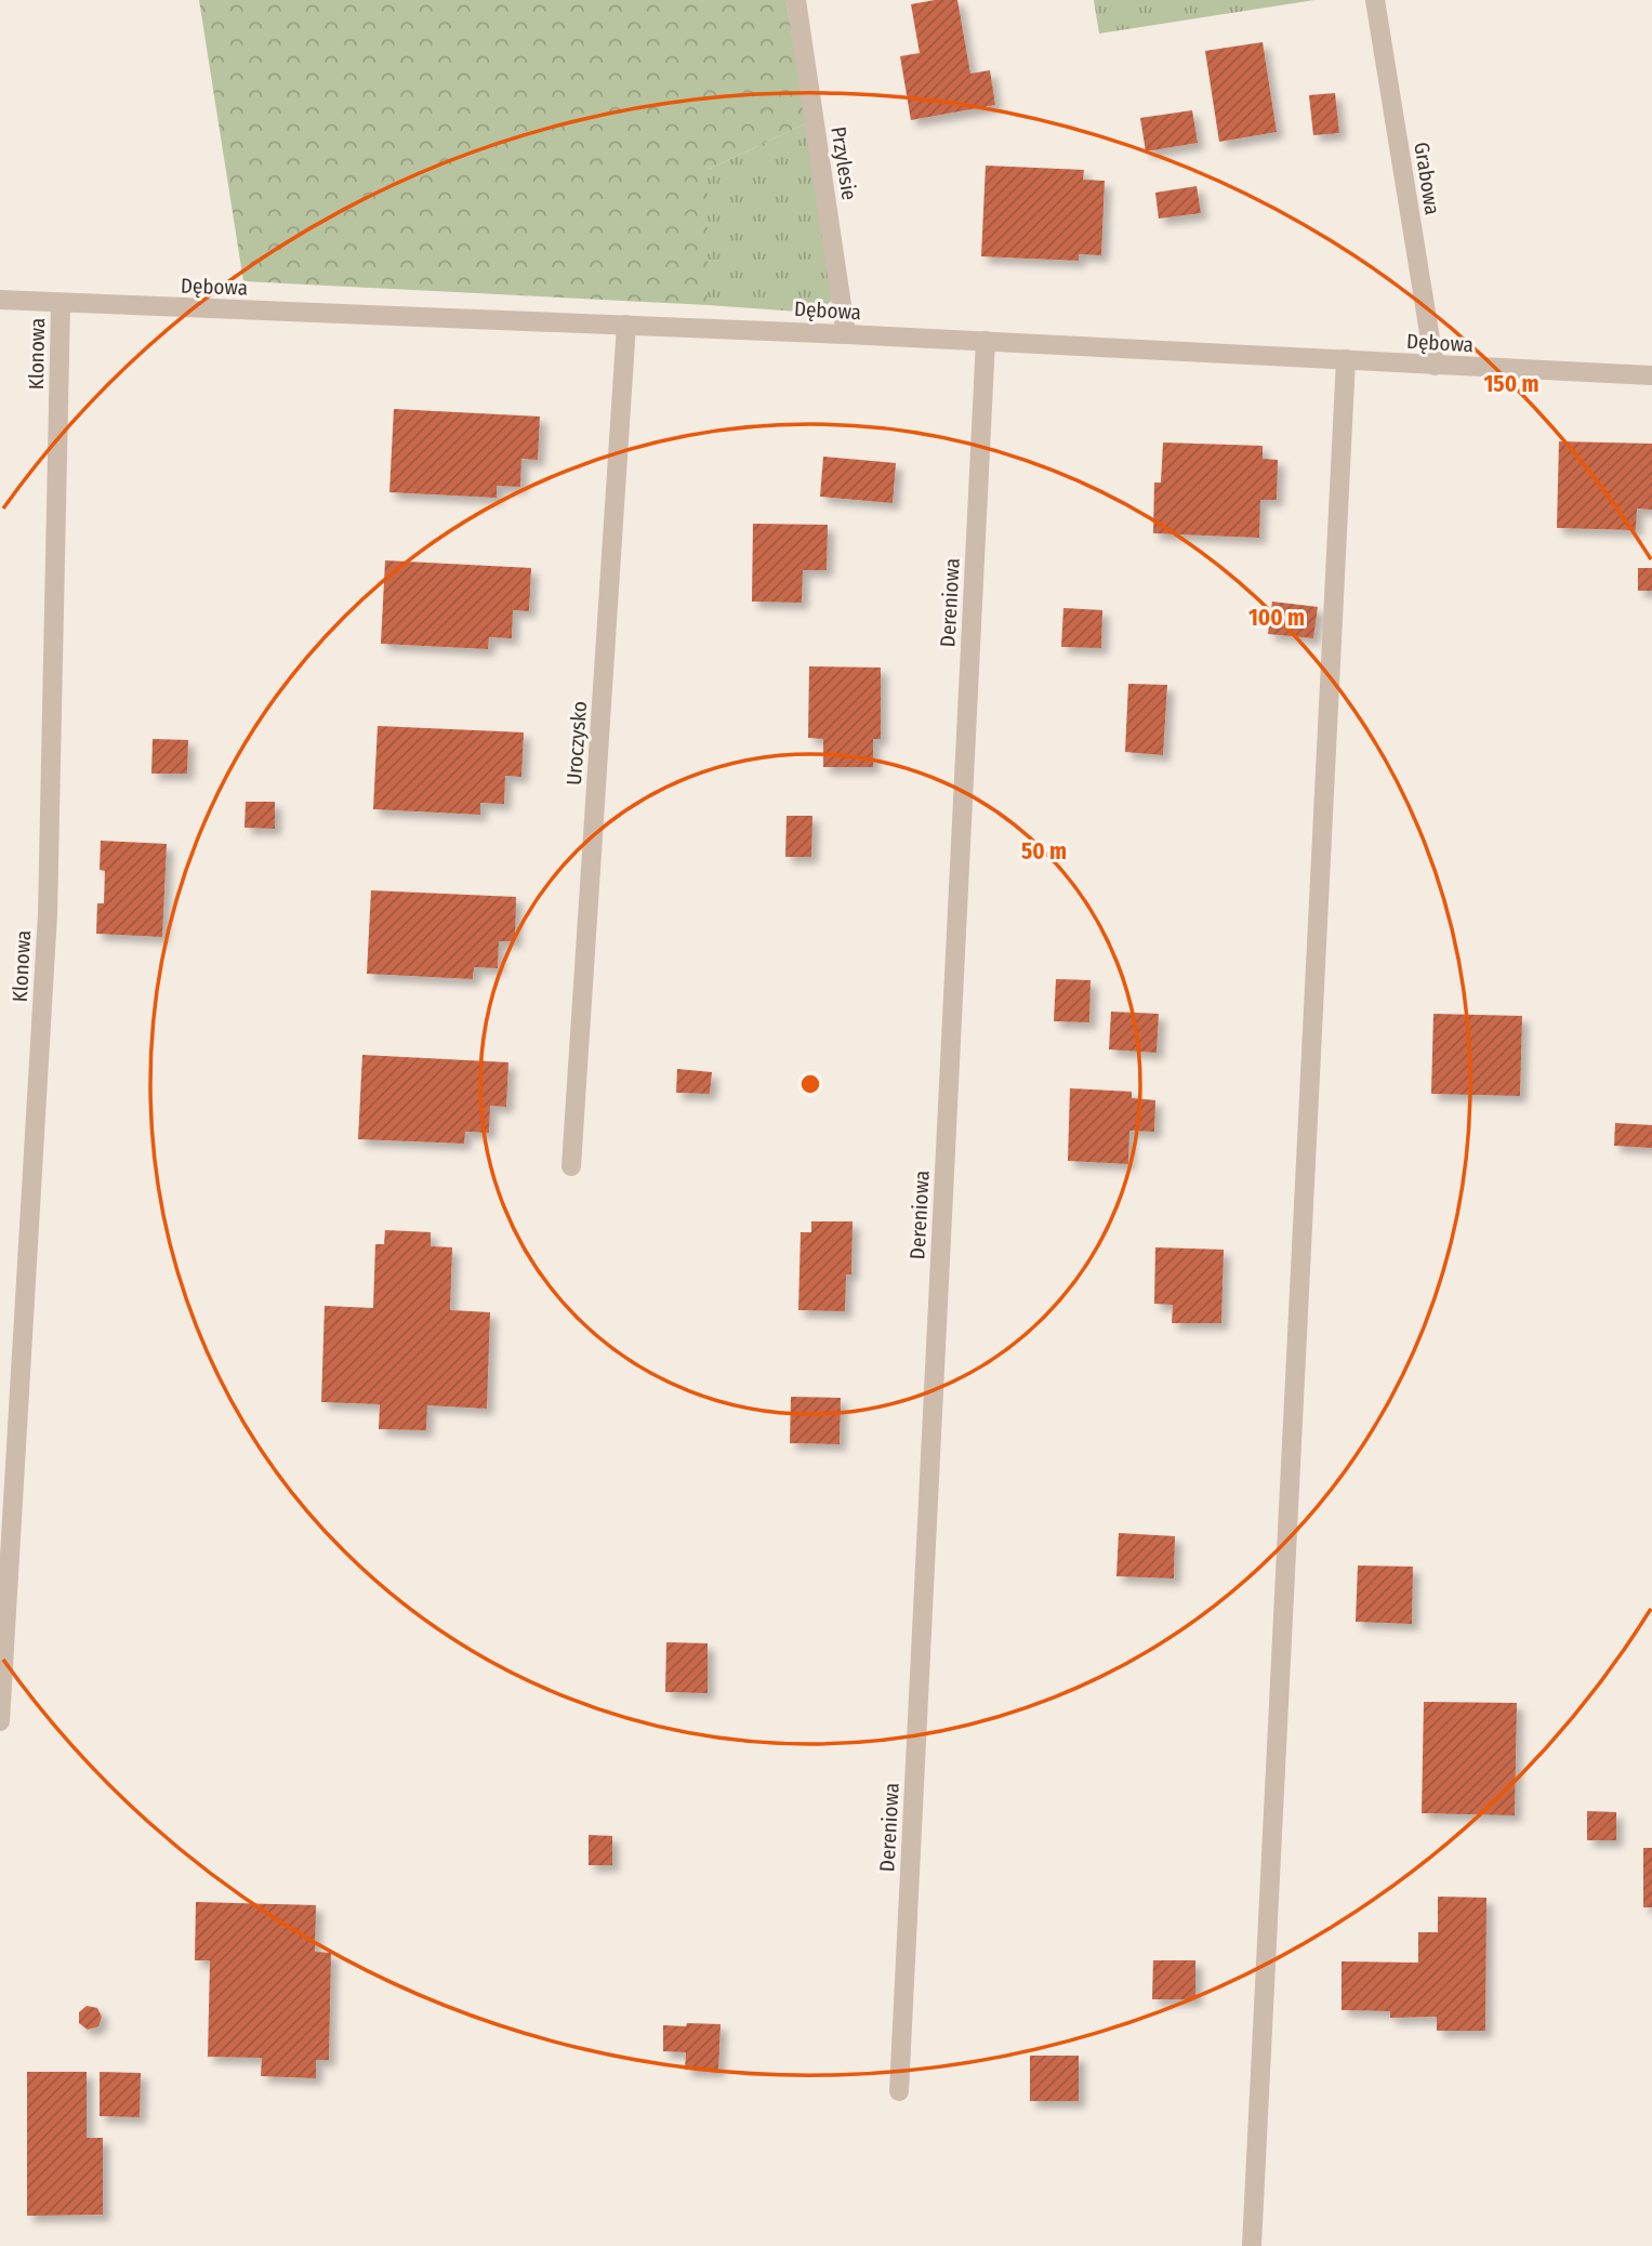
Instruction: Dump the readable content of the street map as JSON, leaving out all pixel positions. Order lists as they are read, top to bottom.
{
  "streets": {
    "street": [
      "Przylesie",
      "Grabowa",
      "Dębowa",
      "Klonowa",
      "Dereniowa",
      "Uroczysko"
    ]
  },
  "crossings": [
    ["Przylesie", "Dębowa"],
    ["Grabowa", "Dębowa"],
    ["Dębowa", "Klonowa"],
    ["Dębowa", "Dereniowa"],
    ["Dębowa", "Uroczysko"]
  ],
  "rings": ["150 m", "100 m", "50 m"]
}
